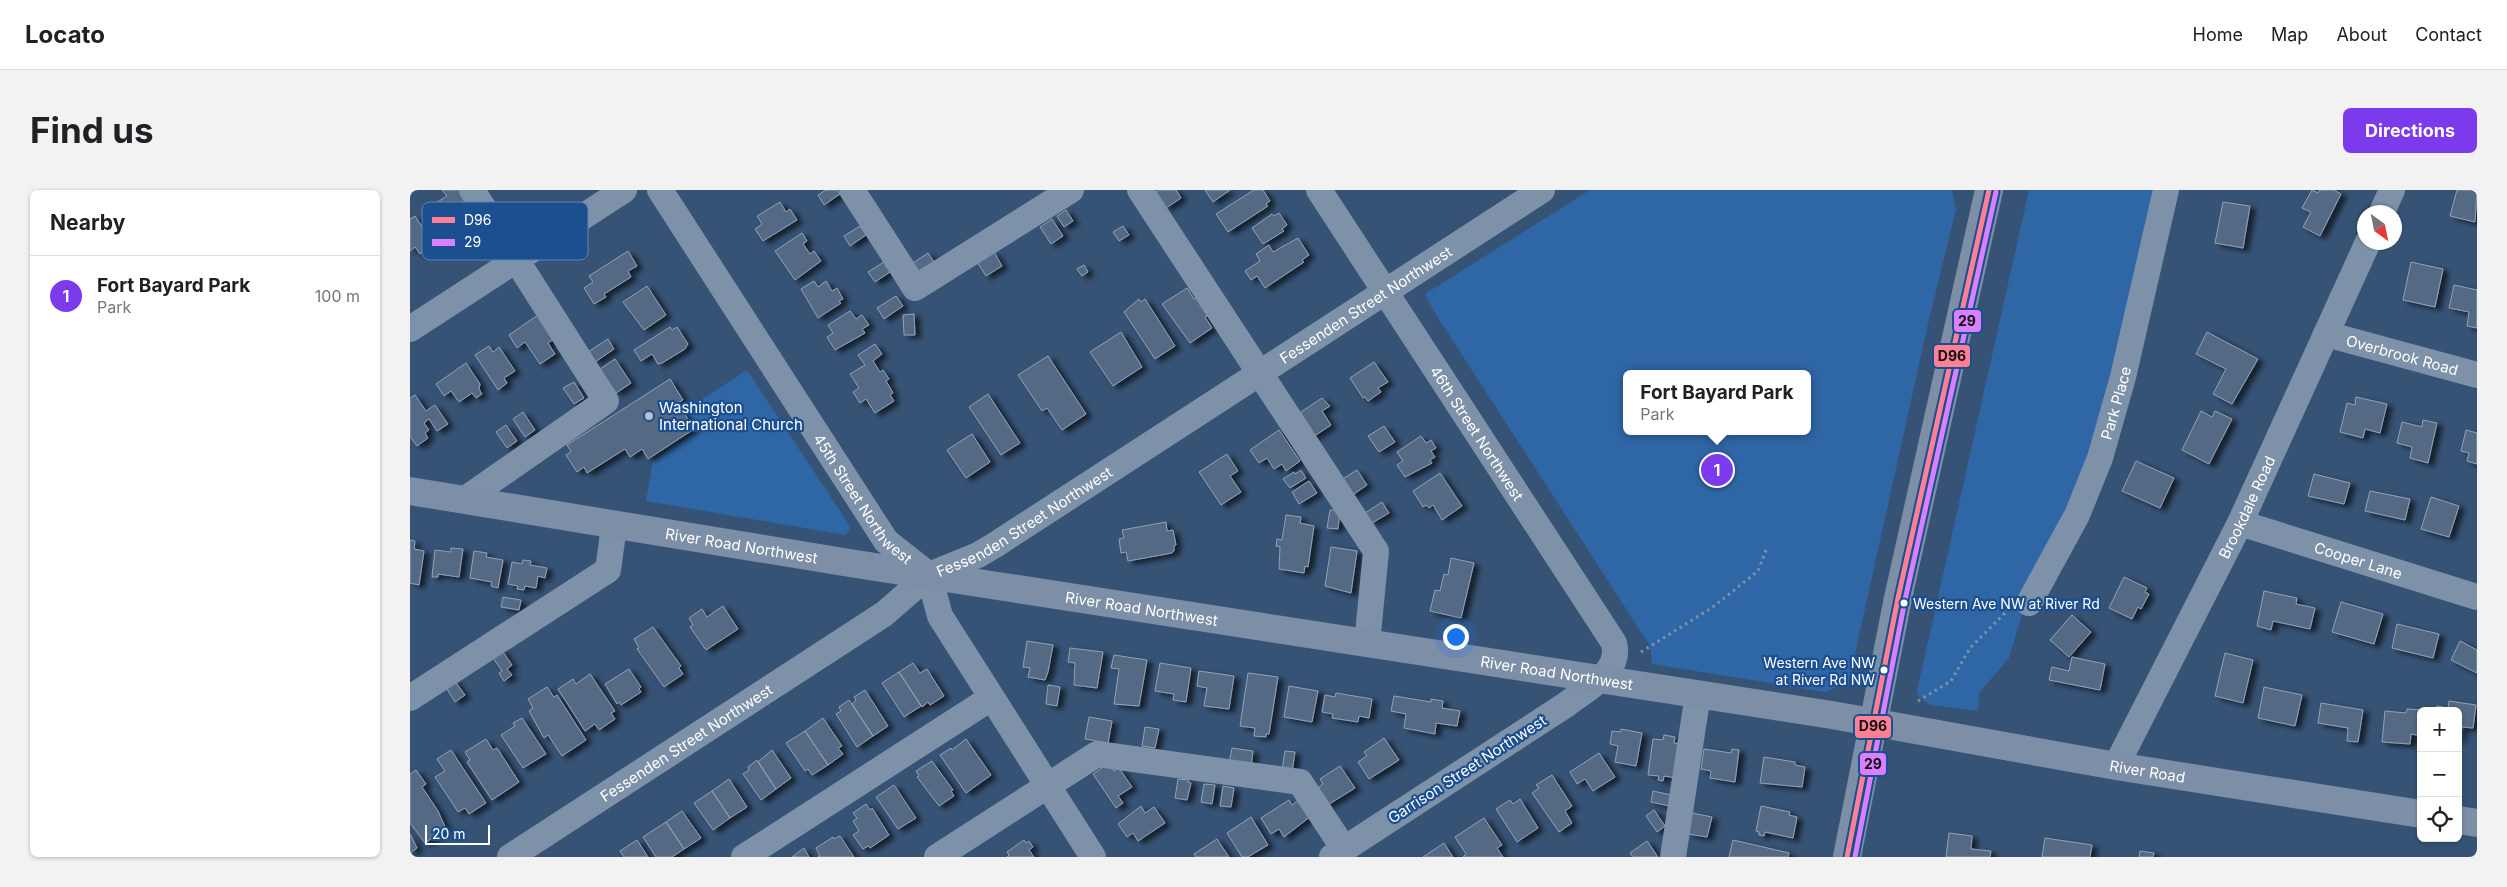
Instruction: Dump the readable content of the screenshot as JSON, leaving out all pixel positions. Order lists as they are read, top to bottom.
{
  "streets": {
    "main road": ["River Road Northwest", "River Road"],
    "street": [
      "Fessenden Street Northwest",
      "Overbrook Road",
      "Park Place",
      "46th Street Northwest",
      "45th Street Northwest",
      "Brookdale Road",
      "Cooper Lane",
      "Garrison Street Northwest"
    ]
  },
  "crossings": [
    ["Fessenden Street Northwest", "46th Street Northwest"],
    ["Fessenden Street Northwest", "45th Street Northwest"],
    ["Fessenden Street Northwest", "River Road Northwest"],
    ["Overbrook Road", "Brookdale Road"],
    ["46th Street Northwest", "River Road Northwest"],
    ["46th Street Northwest", "Garrison Street Northwest"],
    ["45th Street Northwest", "River Road Northwest"],
    ["Brookdale Road", "Cooper Lane"],
    ["Brookdale Road", "River Road"],
    ["River Road Northwest", "Garrison Street Northwest"],
    ["River Road Northwest", "River Road"]
  ],
  "places": ["Washington International Church", "Western Ave NW at River Rd", "Western Ave NW at River Rd NW"],
  "lines": ["transit line D96", "transit line 29"],
  "legend": ["D96", "29"],
  "scale_bar": "20 m",
  "north": "bottom right",
  "page": {
    "header": "Locato",
    "nav": [
      "Home",
      "Map",
      "About",
      "Contact"
    ],
    "buttons": "Directions",
    "title": "Find us",
    "heading": "Nearby",
    "list": [
      {
        "mark": "1",
        "name": "Fort Bayard Park",
        "note": "Park",
        "value": "100 m"
      }
    ],
    "popup": ["Fort Bayard Park", "Park"],
    "pins": "1",
    "map_buttons": ["+", "−"],
    "scale": "20 m"
  }
}
